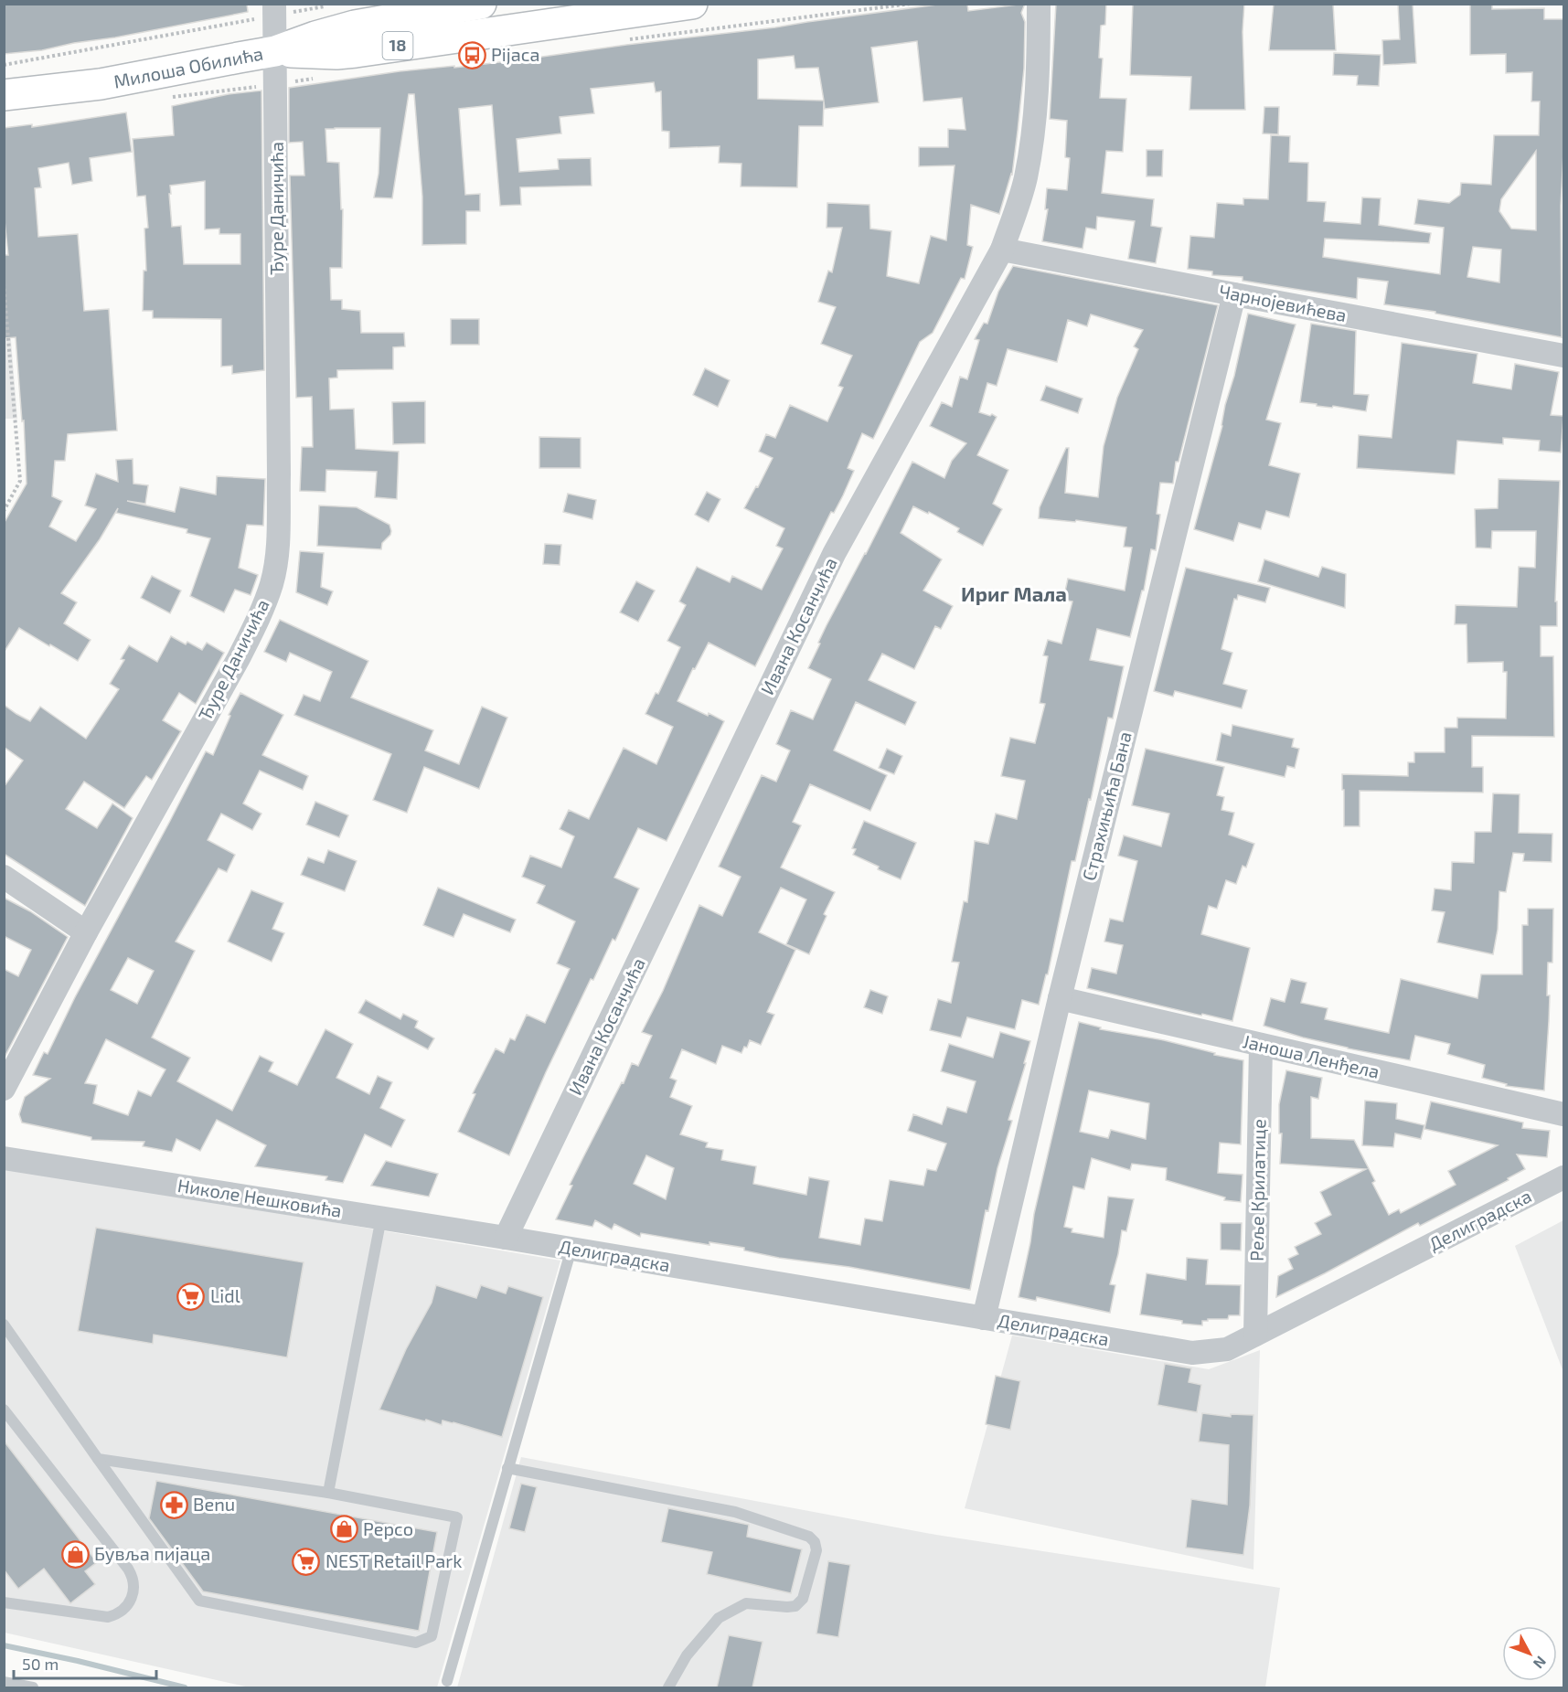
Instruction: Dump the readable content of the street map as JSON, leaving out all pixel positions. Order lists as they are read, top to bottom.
{
  "streets": {
    "main road": ["18", "Милоша Обилића"],
    "street": [
      "Ђуре Даничића",
      "Чарнојевићева",
      "Ивана Косанчића",
      "Страхињића Бана",
      "Јаноша Ленђела",
      "Реље Крилатице",
      "Николе Нешковића",
      "Делиградска"
    ]
  },
  "crossings": [
    ["Милоша Обилића", "Ђуре Даничића"],
    ["Чарнојевићева", "Ивана Косанчића"],
    ["Чарнојевићева", "Страхињића Бана"],
    ["Ивана Косанчића", "Николе Нешковића"],
    ["Ивана Косанчића", "Делиградска"],
    ["Страхињића Бана", "Јаноша Ленђела"],
    ["Страхињића Бана", "Делиградска"],
    ["Јаноша Ленђела", "Реље Крилатице"],
    ["Реље Крилатице", "Делиградска"],
    ["Николе Нешковића", "Делиградска"]
  ],
  "districts": ["Ириг Мала"],
  "places": {
    "bus stop": ["Pijaca"],
    "supermarket": ["Lidl", "NEST Retail Park"],
    "pharmacy": ["Benu"],
    "shop": ["Pepco", "Бувља пијаца"]
  },
  "scale_bar": "50 m",
  "north": "bottom right"
}
